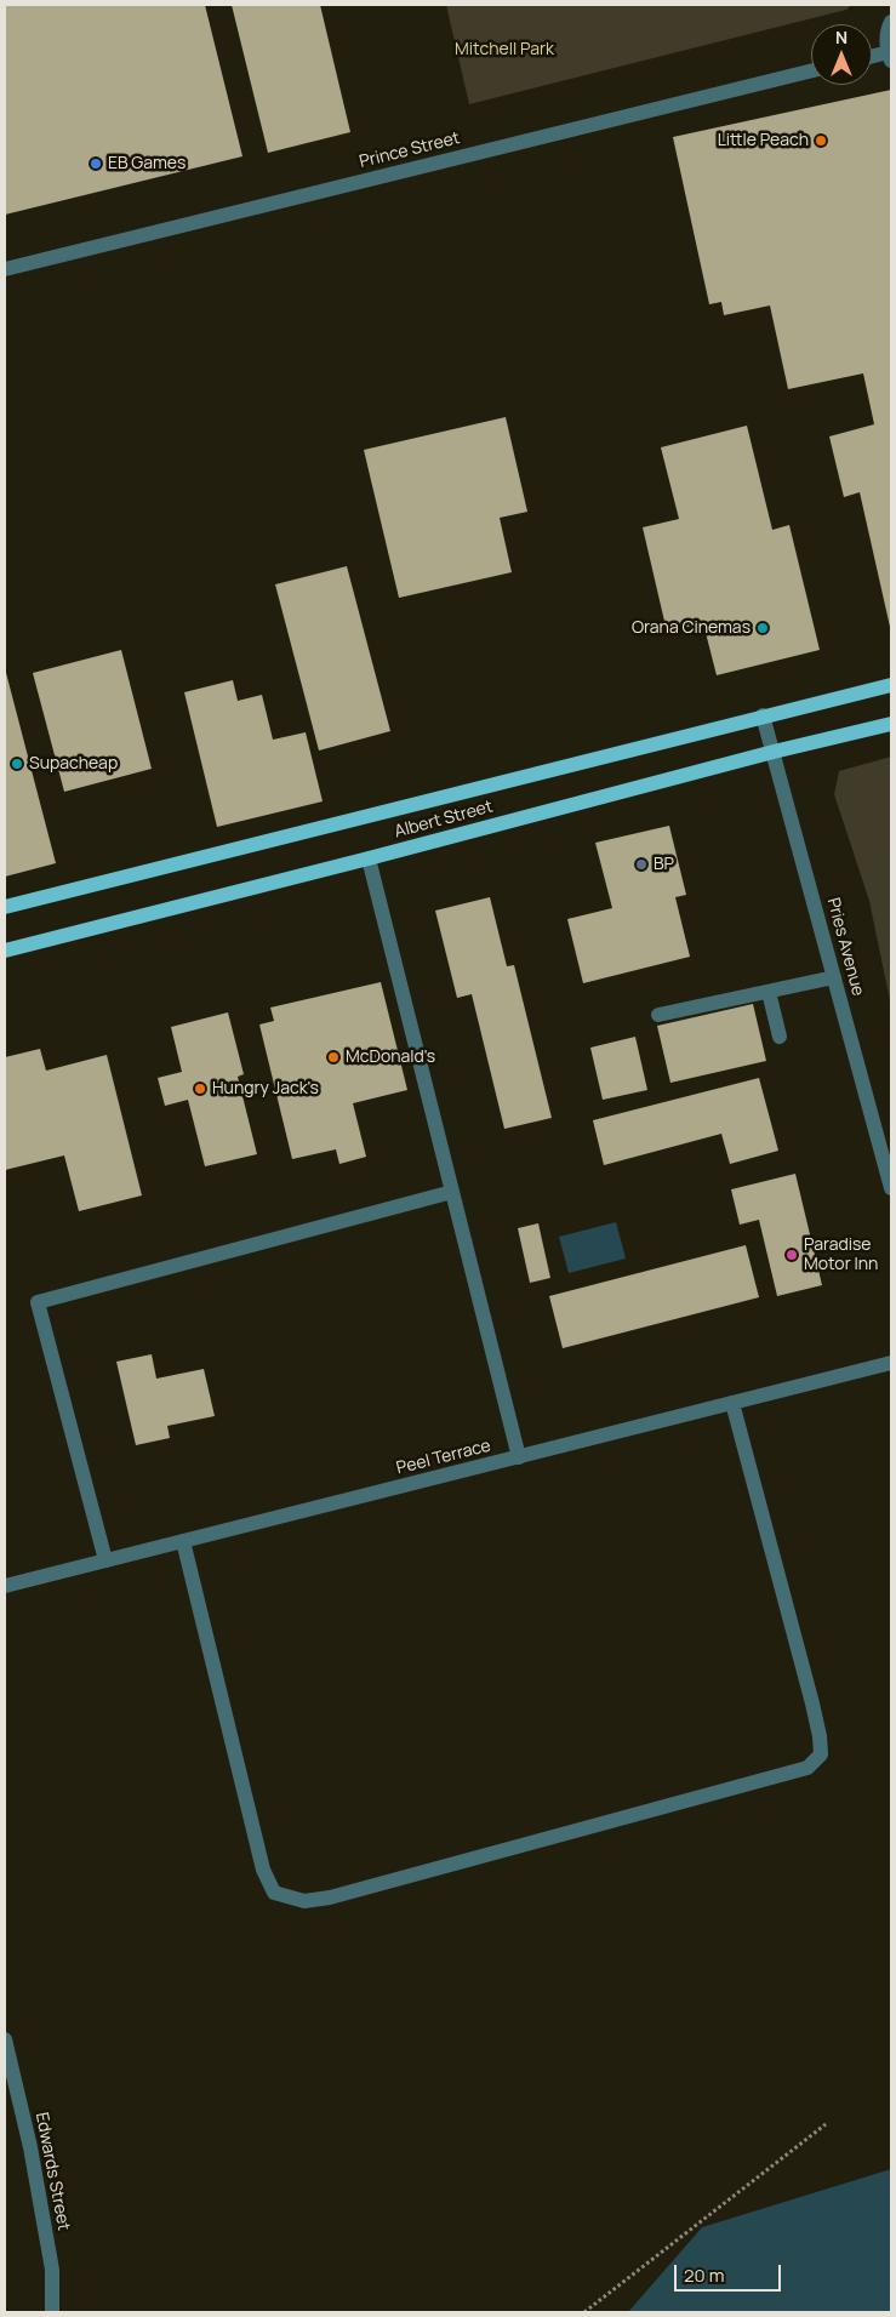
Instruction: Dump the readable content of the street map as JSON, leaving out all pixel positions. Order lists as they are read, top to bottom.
{
  "streets": {
    "main road": ["Albert Street"],
    "street": [
      "Prince Street",
      "Pries Avenue",
      "Peel Terrace",
      "Edwards Street"
    ]
  },
  "crossings": [
    ["Albert Street", "Pries Avenue"]
  ],
  "parks": ["Mitchell Park"],
  "places": [
    "Little Peach",
    "EB Games",
    "Orana Cinemas",
    "Supacheap",
    "BP",
    "McDonald's",
    "Hungry Jack's",
    "Paradise Motor Inn"
  ],
  "scale_bar": "20 m",
  "north": "top"
}
